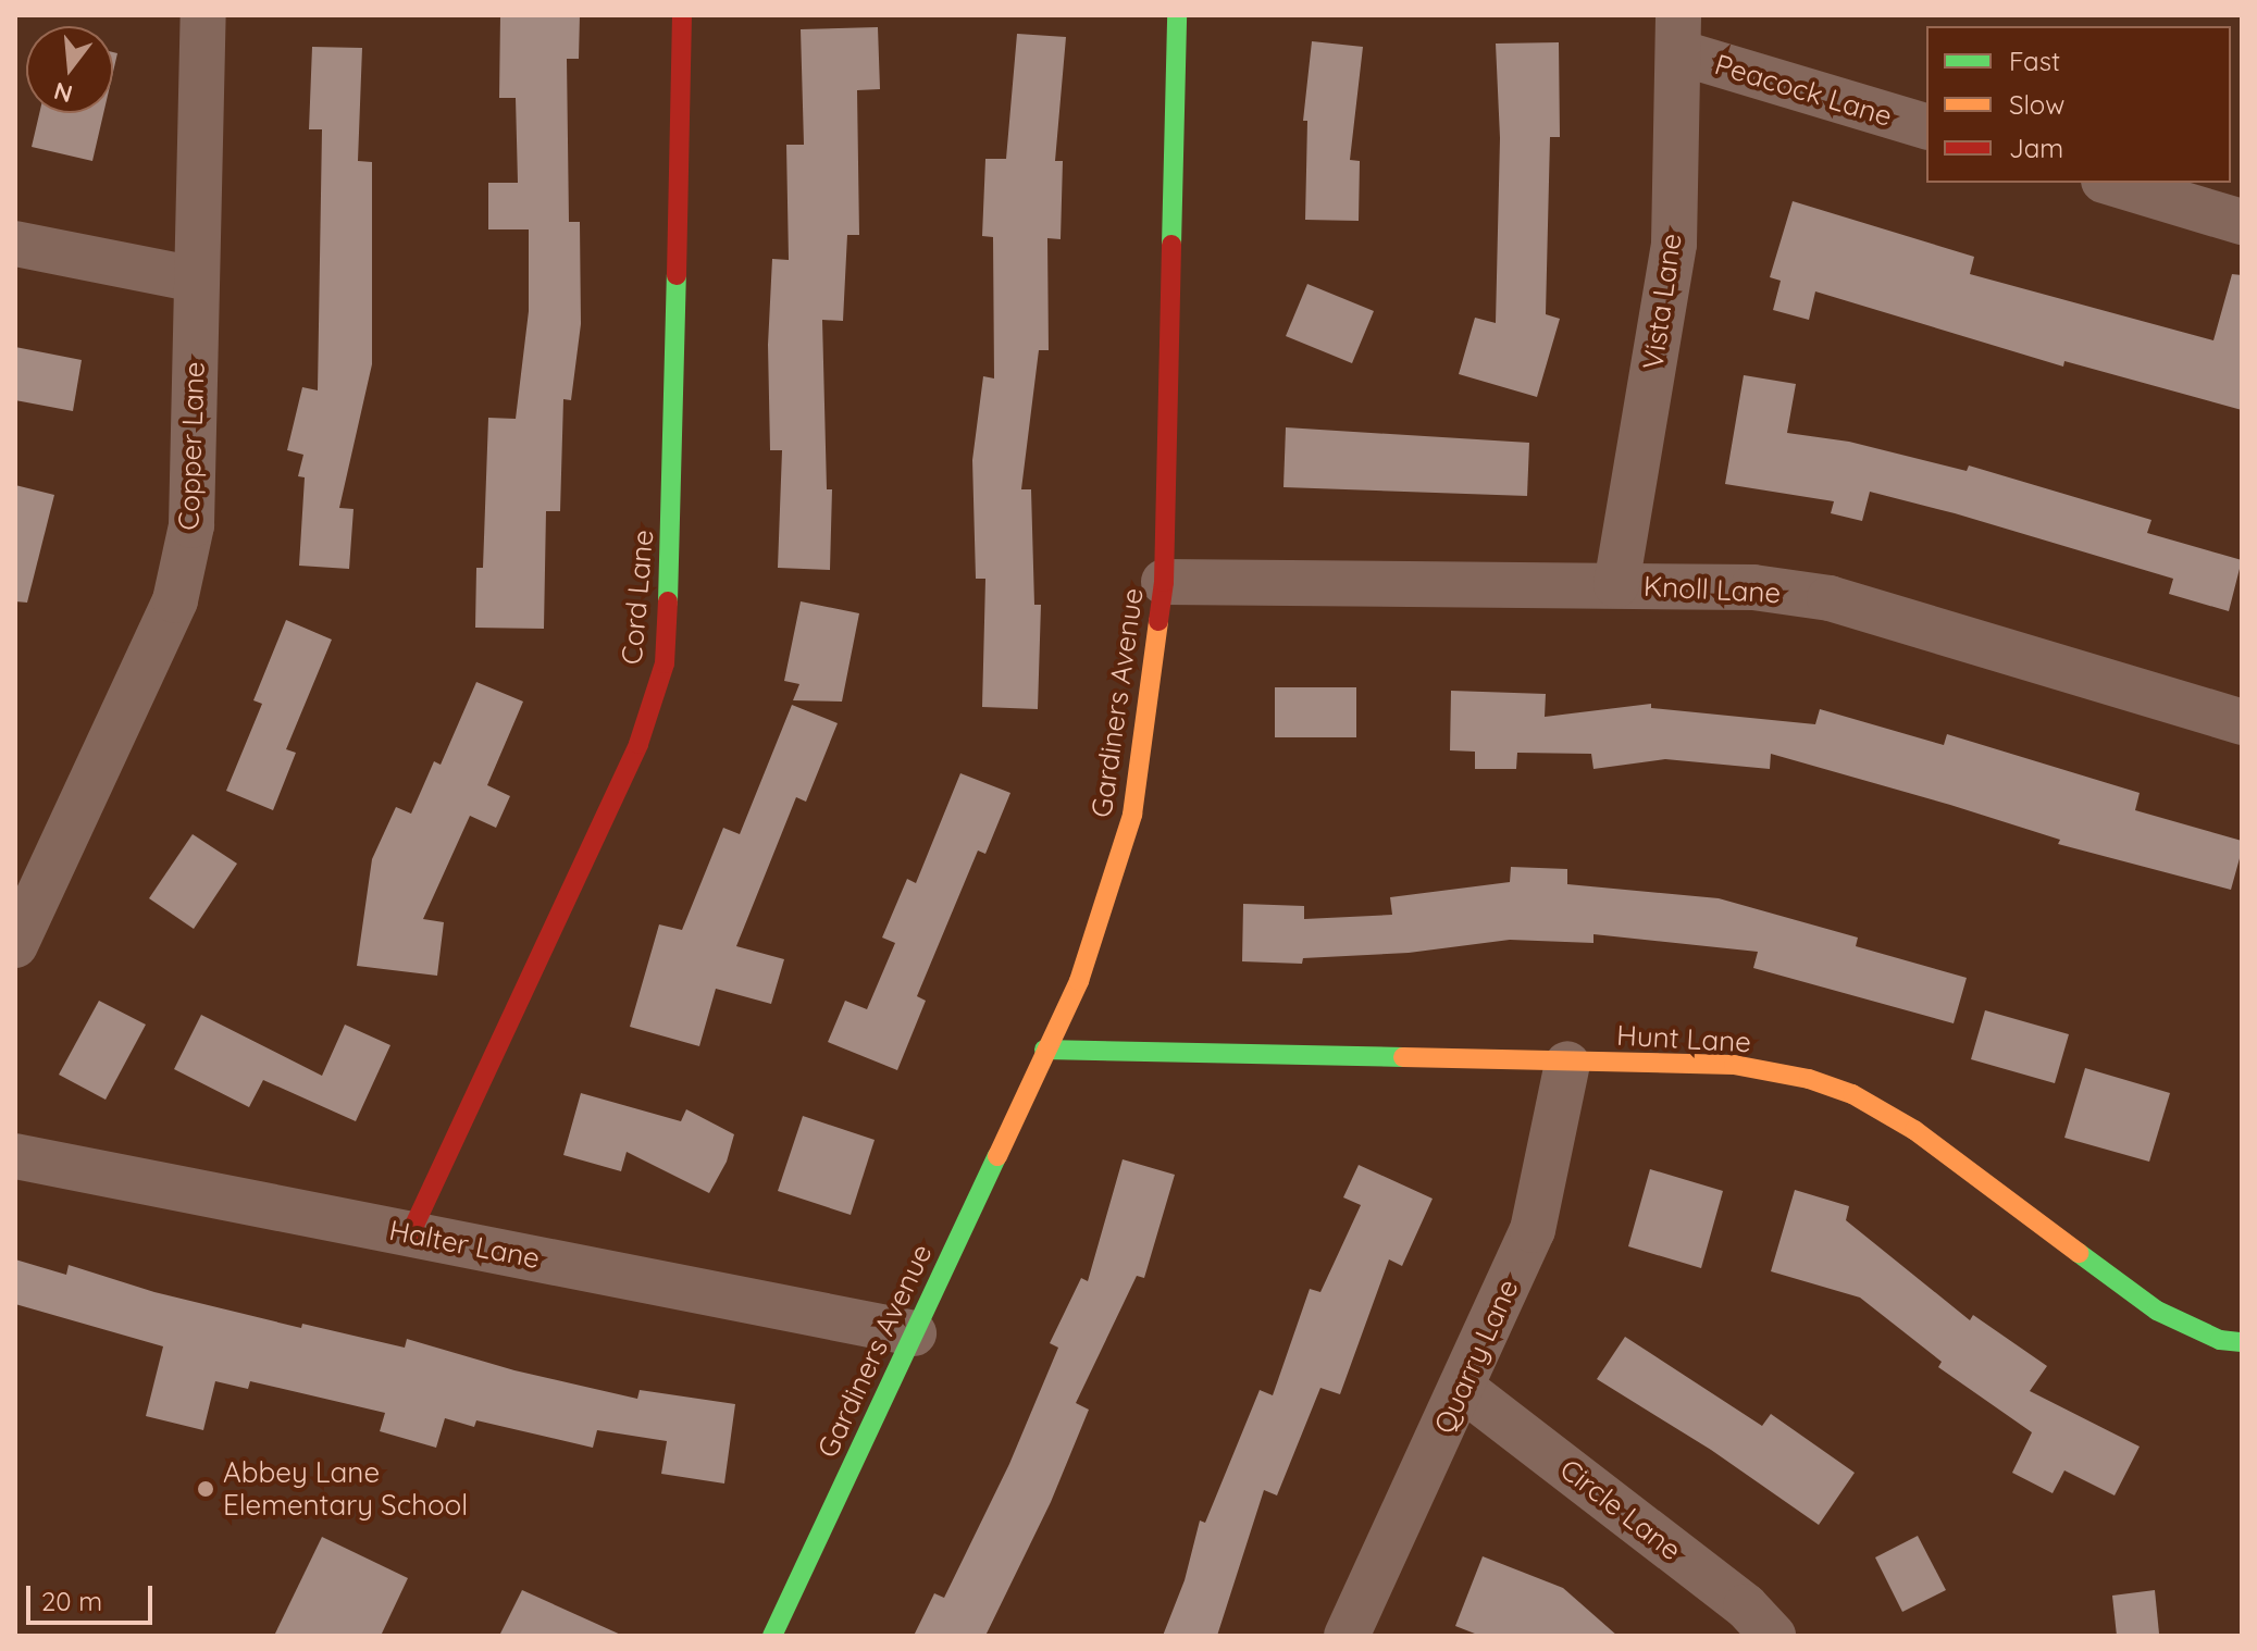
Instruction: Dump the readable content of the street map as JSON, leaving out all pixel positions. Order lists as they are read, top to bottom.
{
  "streets": {
    "street": [
      "Peacock Lane",
      "Vista Lane",
      "Copper Lane",
      "Knoll Lane",
      "Cord Lane",
      "Gardiners Avenue",
      "Hunt Lane",
      "Halter Lane",
      "Quarry Lane",
      "Circle Lane"
    ]
  },
  "crossings": [
    ["Peacock Lane", "Vista Lane"],
    ["Vista Lane", "Knoll Lane"],
    ["Knoll Lane", "Gardiners Avenue"],
    ["Cord Lane", "Halter Lane"],
    ["Gardiners Avenue", "Hunt Lane"],
    ["Gardiners Avenue", "Halter Lane"],
    ["Hunt Lane", "Quarry Lane"],
    ["Quarry Lane", "Circle Lane"]
  ],
  "places": ["Abbey Lane Elementary School"],
  "legend": ["Fast", "Slow", "Jam"],
  "scale_bar": "20 m",
  "north": "bottom"
}
